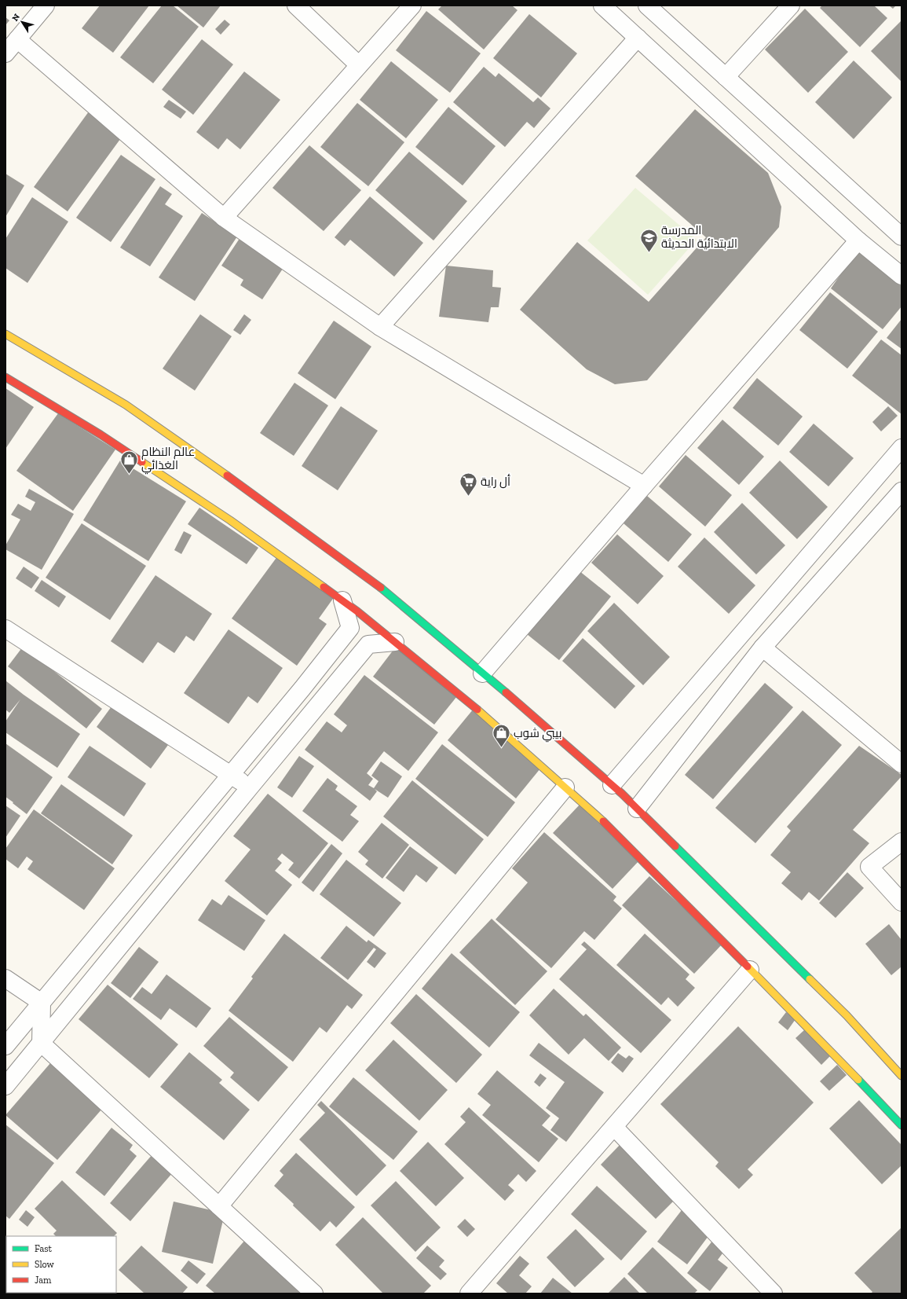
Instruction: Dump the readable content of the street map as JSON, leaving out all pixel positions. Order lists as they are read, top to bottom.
{
  "places": {
    "school or university": ["المدرسة الابتدائية الحديثة"],
    "shop": ["عالم النظام الغذائي", "بيبي شوب"],
    "supermarket": ["أل راية"]
  },
  "legend": ["Fast", "Slow", "Jam"],
  "north": "top left"
}
